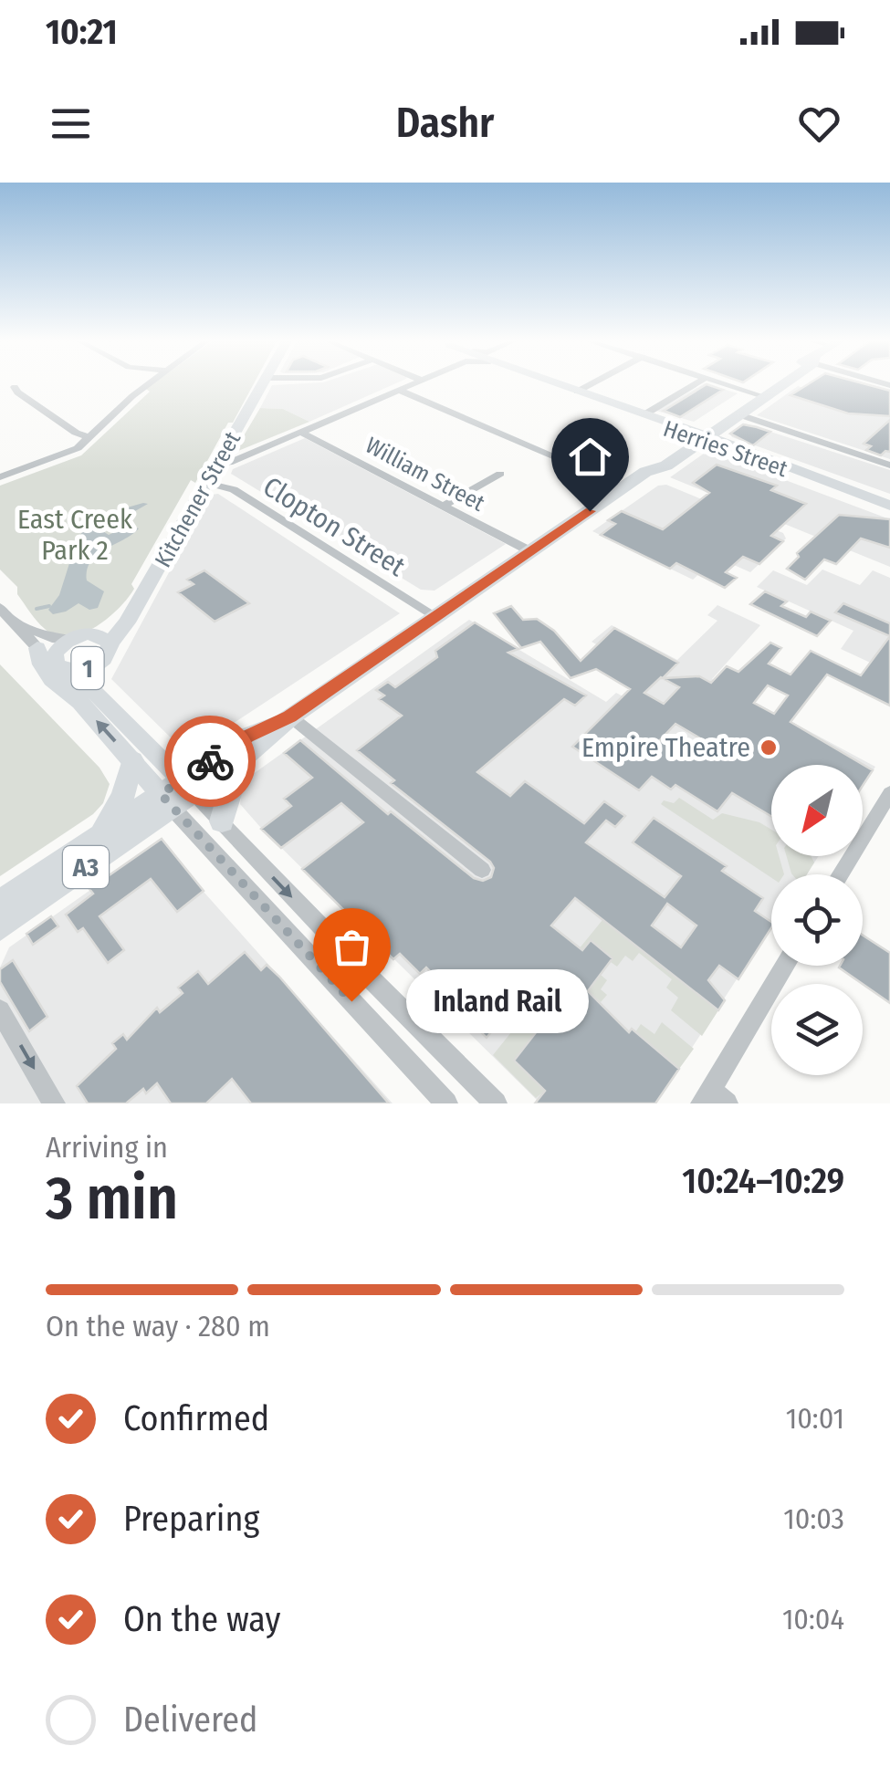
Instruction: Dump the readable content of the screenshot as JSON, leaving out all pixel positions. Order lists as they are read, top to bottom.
{
  "streets": {
    "highway": ["A3"],
    "main road": ["Herries Street", "Kitchener Street", "1"],
    "street": ["William Street", "Clopton Street"]
  },
  "crossings": [
    ["Herries Street", "A3"],
    ["William Street", "A3"],
    ["Kitchener Street", "Clopton Street"],
    ["Kitchener Street", "1"],
    ["Clopton Street", "A3"],
    ["1", "A3"]
  ],
  "parks": ["East Creek Park 2"],
  "places": ["Empire Theatre", "Inland Rail"],
  "north": "bottom left",
  "page": {
    "status": "10:21",
    "header": "Dashr",
    "bubble": "Inland Rail",
    "heading": ["3 min", "Arriving in", "10:24–10:29"],
    "bar": "On the way · 280 m",
    "list": [
      ["Confirmed", "10:01"],
      ["Preparing", "10:03"],
      ["On the way", "10:04"],
      "Delivered"
    ]
  }
}
